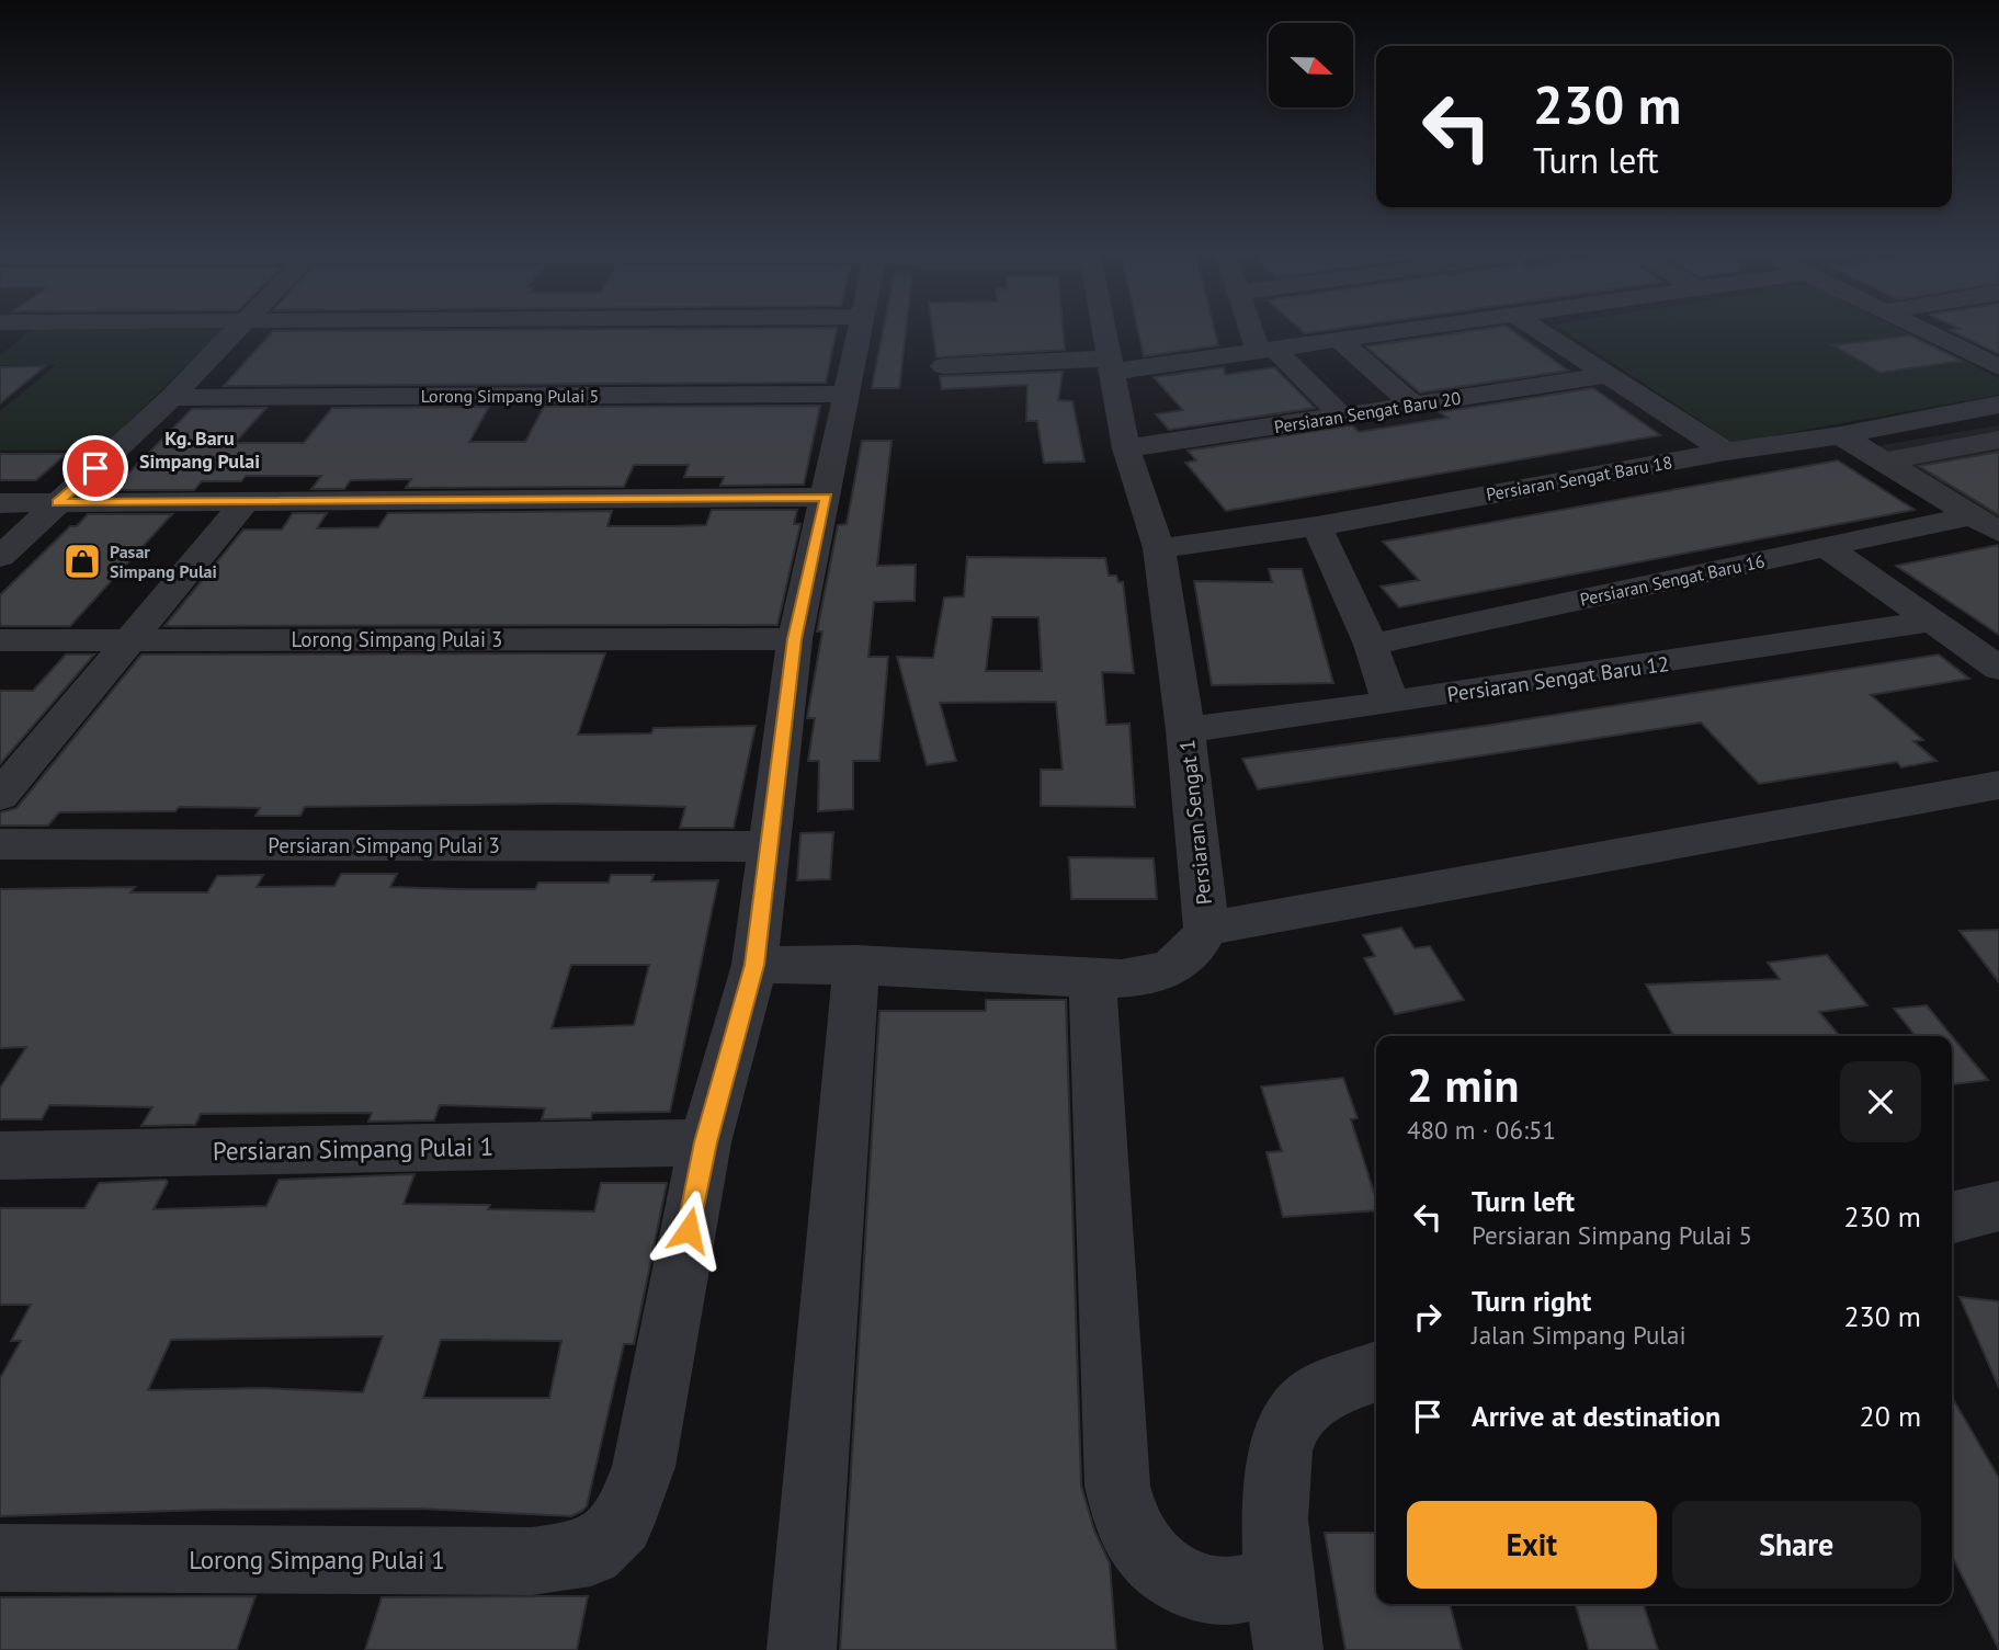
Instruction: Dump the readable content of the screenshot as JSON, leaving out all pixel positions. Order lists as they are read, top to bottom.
{
  "streets": {
    "street": [
      "Lorong Simpang Pulai 5",
      "Persiaran Sengat Baru 20",
      "Persiaran Sengat Baru 18",
      "Persiaran Sengat Baru 16",
      "Lorong Simpang Pulai 3",
      "Persiaran Sengat Baru 12",
      "Persiaran Sengat 1",
      "Persiaran Simpang Pulai 3",
      "Persiaran Simpang Pulai 1",
      "Lorong Simpang Pulai 1"
    ]
  },
  "crossings": [
    ["Persiaran Sengat Baru 20", "Persiaran Sengat 1"],
    ["Persiaran Sengat Baru 18", "Persiaran Sengat 1"],
    ["Persiaran Sengat Baru 12", "Persiaran Sengat 1"],
    ["Persiaran Simpang Pulai 1", "Lorong Simpang Pulai 1"]
  ],
  "districts": ["Kg. Baru Simpang Pulai"],
  "places": {
    "shop": ["Pasar Simpang Pulai"]
  },
  "north": "right",
  "page": {
    "turn": ["230 m", "Turn left"],
    "heading": ["2 min", "480 m · 06:51"],
    "list": [
      {
        "name": "Turn left",
        "note": "Persiaran Simpang Pulai 5",
        "value": "230 m"
      },
      {
        "name": "Turn right",
        "note": "Jalan Simpang Pulai",
        "value": "230 m"
      },
      {
        "name": "Arrive at destination",
        "value": "20 m"
      }
    ],
    "buttons": ["Exit", "Share"]
  }
}
